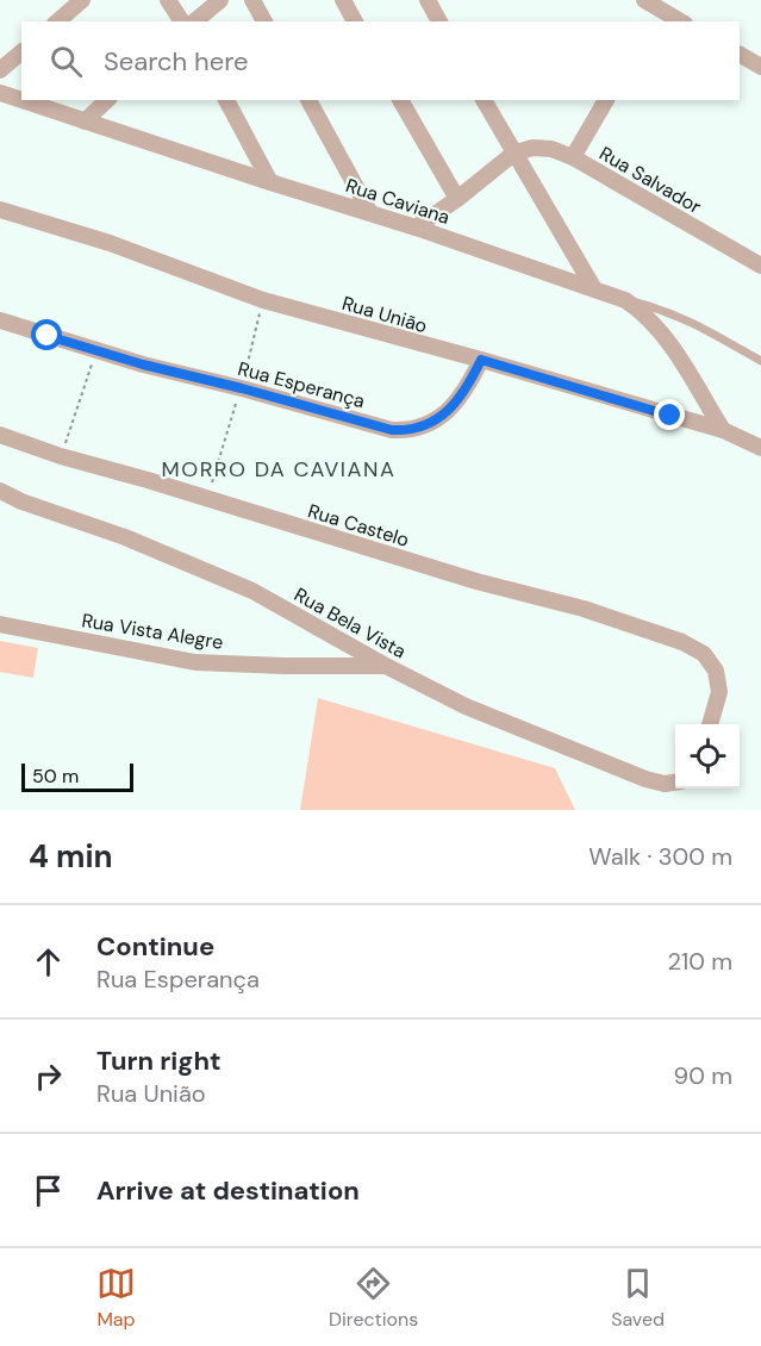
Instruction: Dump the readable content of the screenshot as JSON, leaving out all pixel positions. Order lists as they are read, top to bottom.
{
  "streets": {
    "street": [
      "Rua Salvador",
      "Rua Caviana",
      "Rua União",
      "Rua Esperança",
      "Rua Castelo",
      "Rua Bela Vista",
      "Rua Vista Alegre"
    ]
  },
  "crossings": [
    ["Rua Caviana", "Rua União"],
    ["Rua União", "Rua Esperança"],
    ["Rua Bela Vista", "Rua Vista Alegre"]
  ],
  "districts": ["MORRO DA CAVIANA"],
  "scale_bar": "50 m",
  "page": {
    "search": "Search here",
    "scale": "50 m",
    "heading": ["4 min", "Walk · 300 m"],
    "list": [
      ["Continue", "Rua Esperança", "210 m"],
      ["Turn right", "Rua União", "90 m"],
      "Arrive at destination"
    ],
    "nav": ["Map", "Directions", "Saved"]
  }
}
